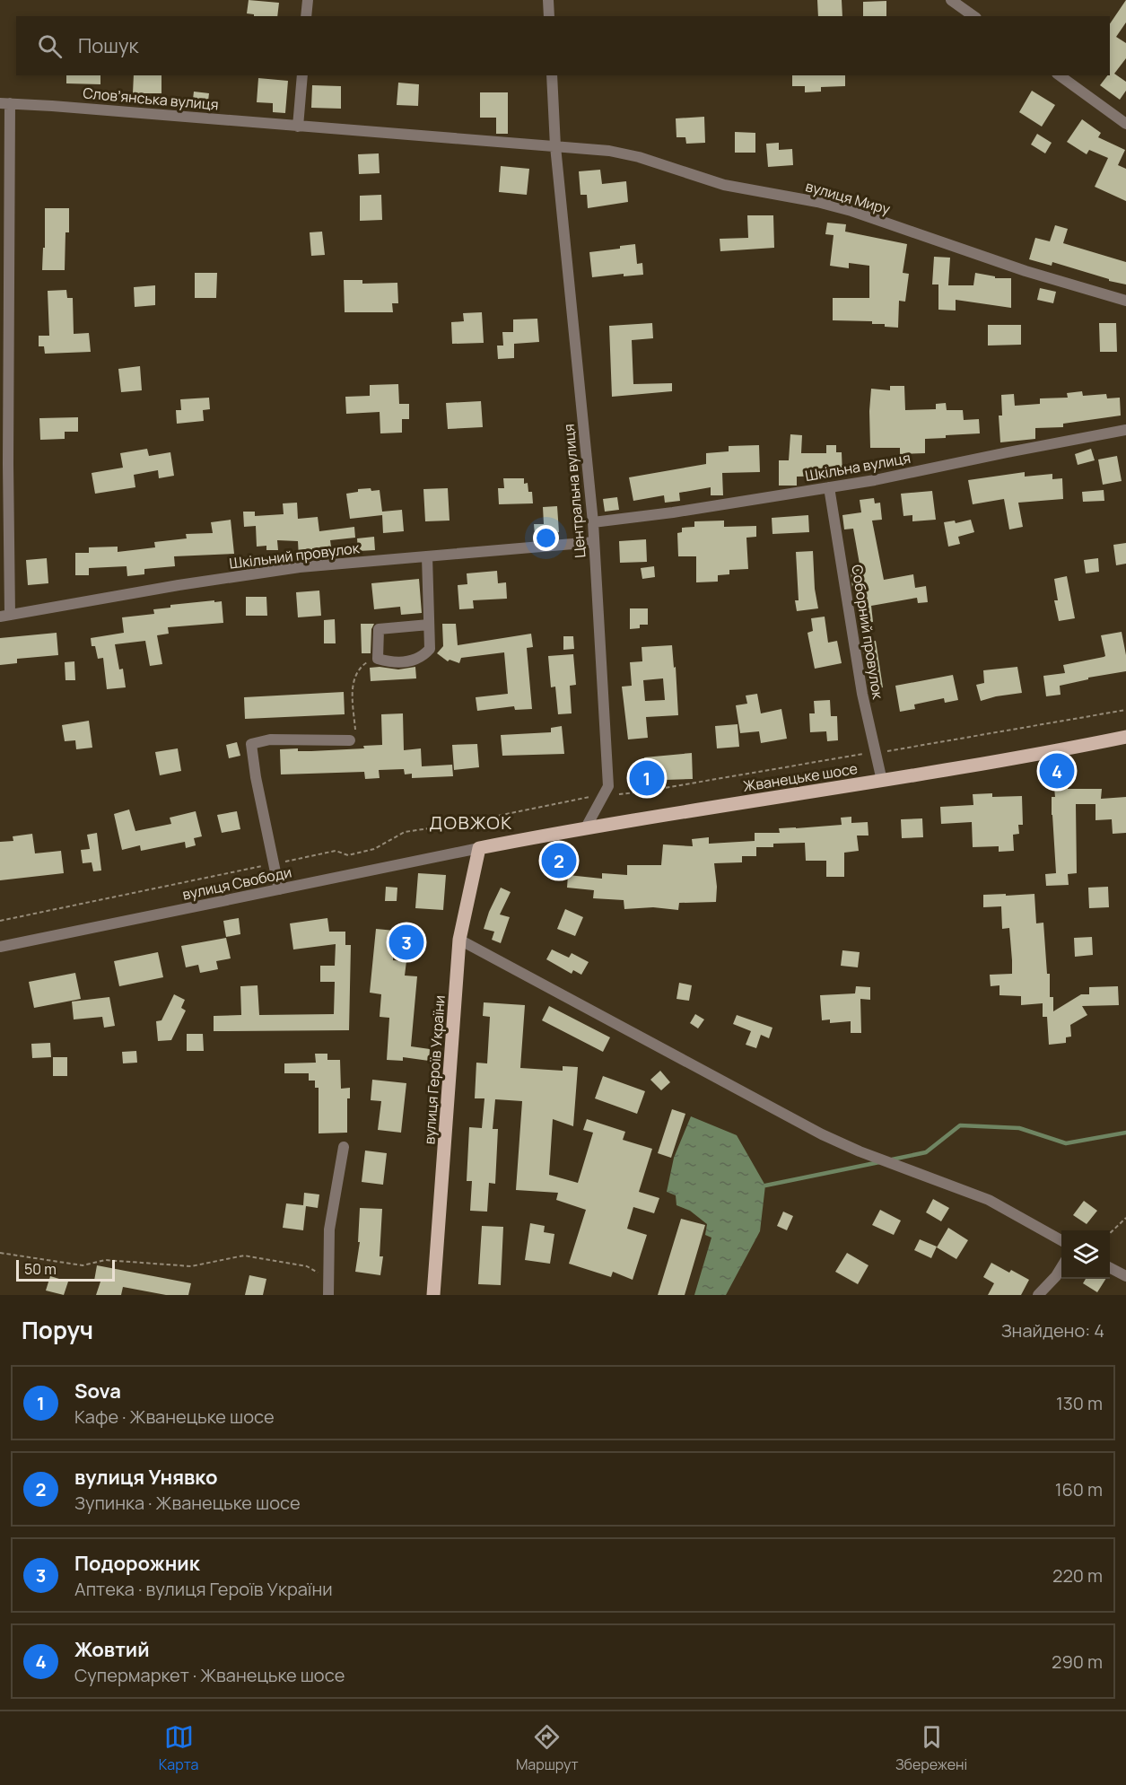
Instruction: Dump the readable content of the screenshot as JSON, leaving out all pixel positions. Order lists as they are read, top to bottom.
{
  "streets": {
    "main road": ["Жванецьке шосе", "вулиця Героїв України"],
    "street": [
      "Словʼянська вулиця",
      "вулиця Миру",
      "Шкільна вулиця",
      "Центральна вулиця",
      "Шкільний провулок",
      "Соборний провулок",
      "вулиця Свободи"
    ]
  },
  "crossings": [
    ["Словʼянська вулиця", "вулиця Миру"],
    ["Словʼянська вулиця", "Центральна вулиця"],
    ["вулиця Миру", "Центральна вулиця"],
    ["Шкільна вулиця", "Центральна вулиця"],
    ["Шкільна вулиця", "Соборний провулок"],
    ["Центральна вулиця", "Шкільний провулок"],
    ["Центральна вулиця", "Жванецьке шосе"],
    ["Соборний провулок", "Жванецьке шосе"],
    ["Жванецьке шосе", "вулиця Свободи"],
    ["Жванецьке шосе", "вулиця Героїв України"],
    ["вулиця Свободи", "вулиця Героїв України"]
  ],
  "districts": ["ДОВЖОК"],
  "scale_bar": "50 m",
  "page": {
    "search": "Пошук",
    "pins": [
      "4",
      "1",
      "2",
      "3"
    ],
    "scale": "50 m",
    "heading": ["Поруч", "Знайдено: 4"],
    "list": [
      {
        "mark": "1",
        "name": "Sova",
        "note": "Кафе · Жванецьке шосе",
        "value": "130 m"
      },
      {
        "mark": "2",
        "name": "вулиця Унявко",
        "note": "Зупинка · Жванецьке шосе",
        "value": "160 m"
      },
      {
        "mark": "3",
        "name": "Подорожник",
        "note": "Аптека · вулиця Героїв України",
        "value": "220 m"
      },
      {
        "mark": "4",
        "name": "Жовтий",
        "note": "Супермаркет · Жванецьке шосе",
        "value": "290 m"
      }
    ],
    "nav": ["Карта", "Маршрут", "Збережені"]
  }
}
